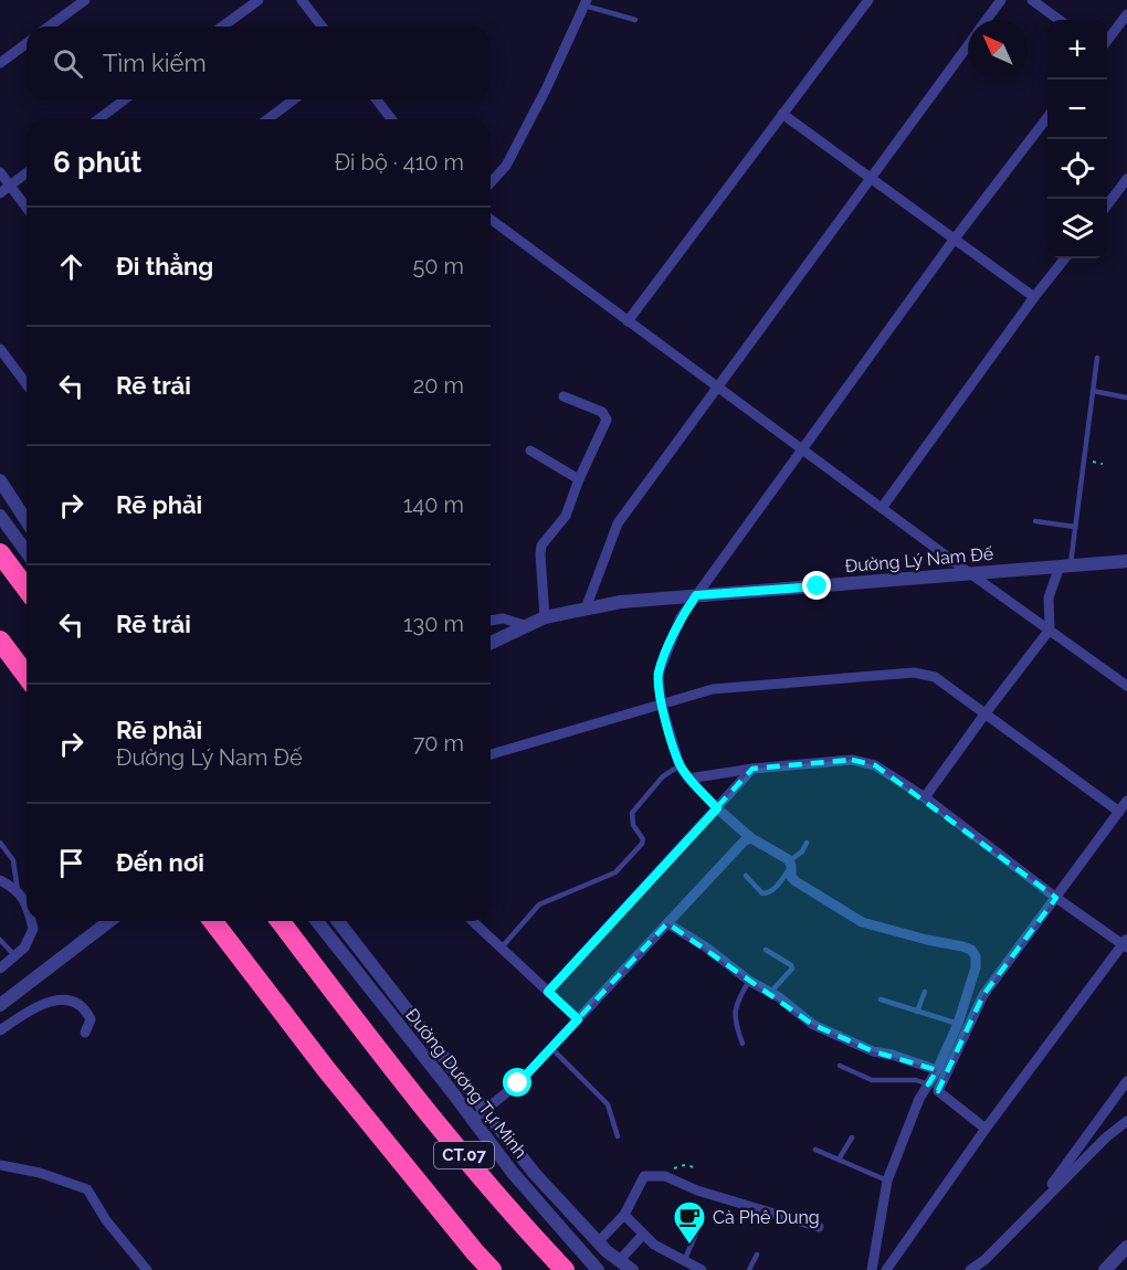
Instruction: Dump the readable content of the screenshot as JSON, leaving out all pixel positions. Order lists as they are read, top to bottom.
{
  "streets": {
    "highway": ["CT.07"],
    "street": ["Đường Lý Nam Đế", "Đường Dương Tự Minh"]
  },
  "places": {
    "cafe": ["Cà Phê Dung"]
  },
  "north": "top left",
  "page": {
    "map_buttons": ["+", "−"],
    "search": "Tìm kiếm",
    "heading": ["6 phút", "Đi bộ · 410 m"],
    "list": [
      ["Đi thẳng", "50 m"],
      ["Rẽ trái", "20 m"],
      ["Rẽ phải", "140 m"],
      ["Rẽ trái", "130 m"],
      ["Rẽ phải", "Đường Lý Nam Đế", "70 m"],
      "Đến nơi"
    ]
  }
}
